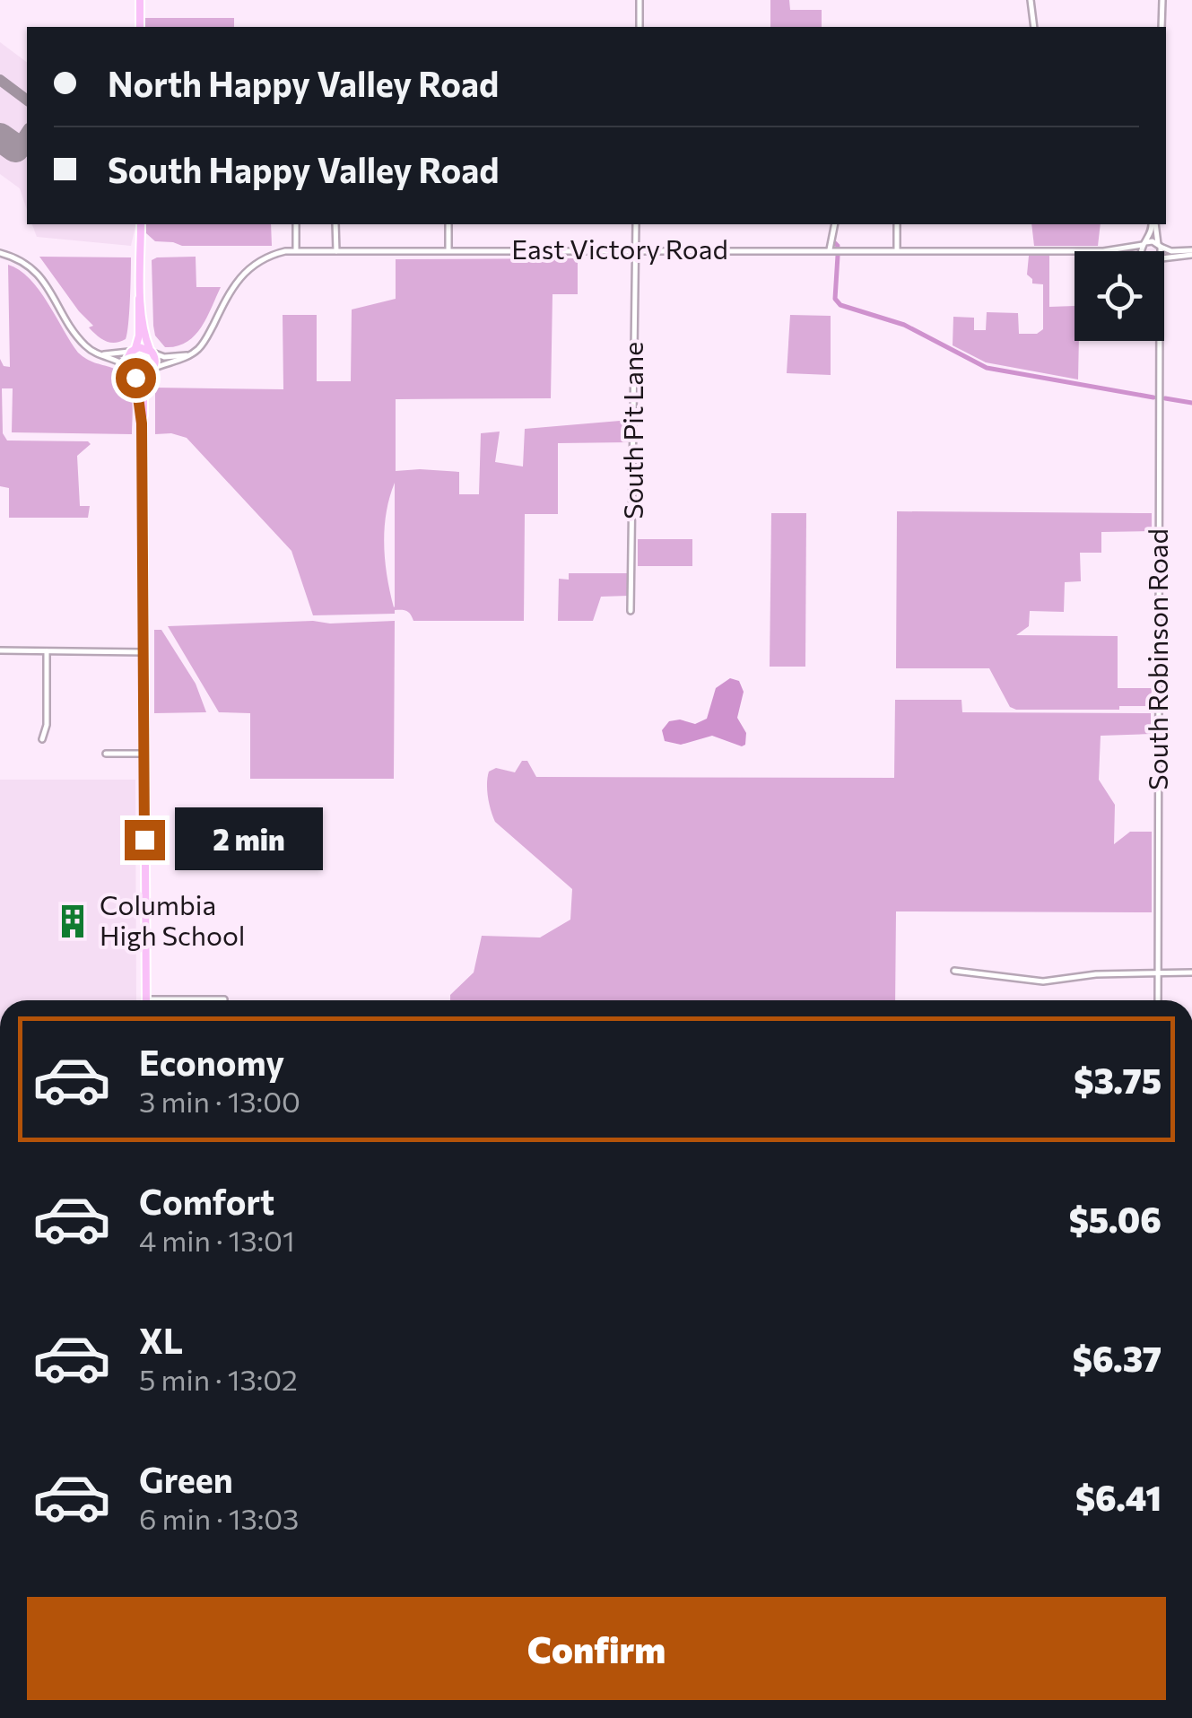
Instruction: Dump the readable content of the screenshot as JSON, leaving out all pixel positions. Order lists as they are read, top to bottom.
{
  "streets": {
    "street": ["East Victory Road", "South Pit Lane", "South Robinson Road"]
  },
  "crossings": [
    ["East Victory Road", "South Pit Lane"],
    ["East Victory Road", "South Robinson Road"]
  ],
  "places": {
    "building": ["Columbia High School"]
  },
  "page": {
    "banner": ["North Happy Valley Road", "South Happy Valley Road"],
    "bubble": "2 min",
    "list": [
      {
        "name": "Economy",
        "note": "3 min · 13:00",
        "value": "$3.75"
      },
      {
        "name": "Comfort",
        "note": "4 min · 13:01",
        "value": "$5.06"
      },
      {
        "name": "XL",
        "note": "5 min · 13:02",
        "value": "$6.37"
      },
      {
        "name": "Green",
        "note": "6 min · 13:03",
        "value": "$6.41"
      }
    ],
    "buttons": "Confirm"
  }
}
